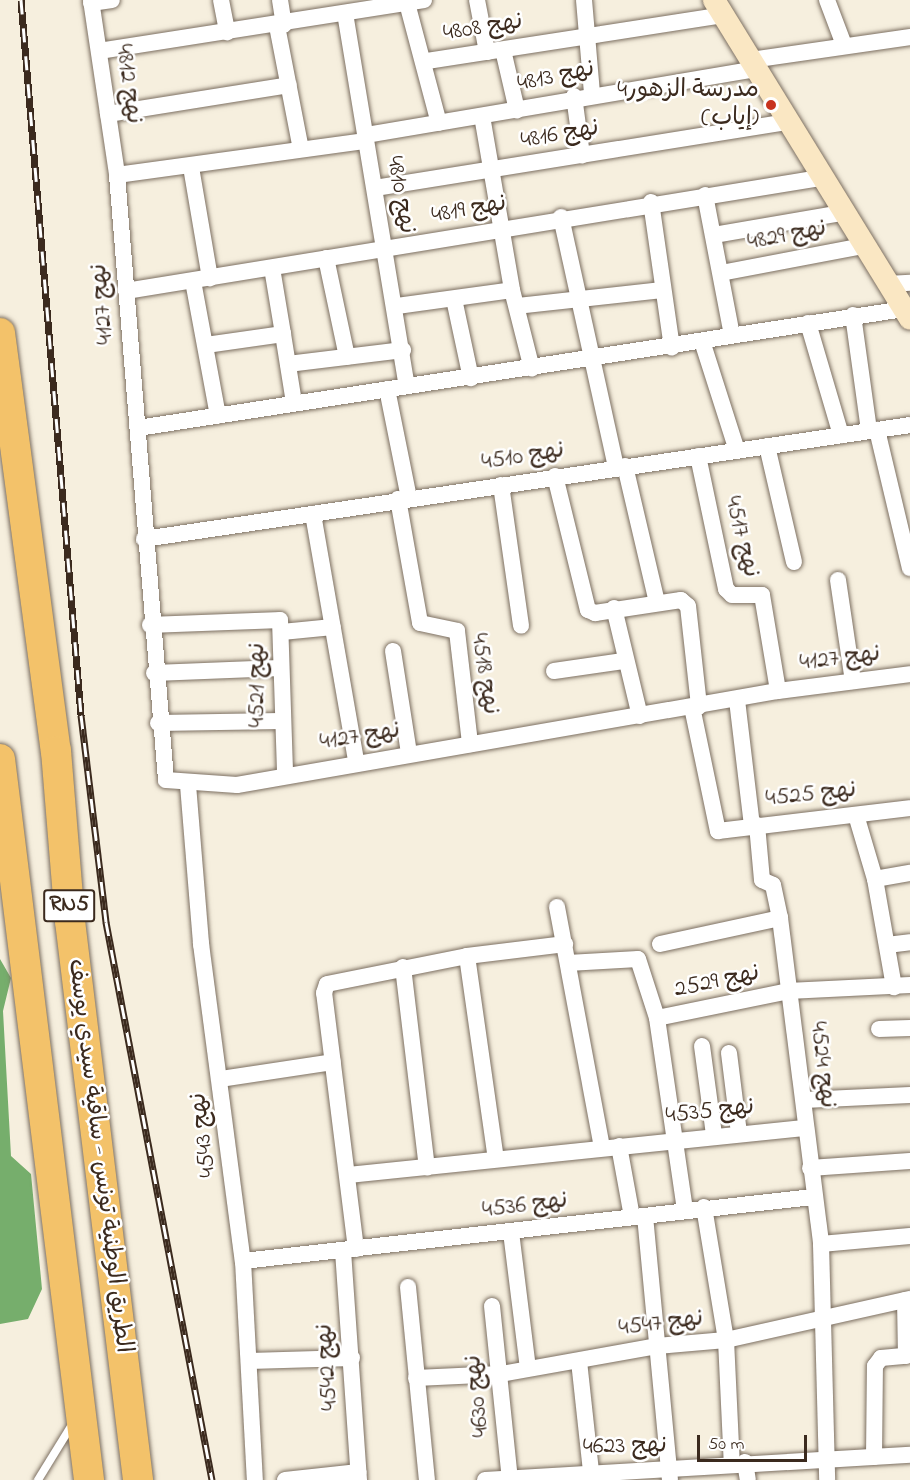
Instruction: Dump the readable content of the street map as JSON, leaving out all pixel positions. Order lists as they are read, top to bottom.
{
  "streets": {
    "highway": ["RN5", "الطريق الوطنية تونس - ساقية سيدي يوسف"],
    "street": [
      "نهج 4808",
      "نهج 4813",
      "نهج 4812",
      "نهج 4816",
      "نهج 4810",
      "نهج 4819",
      "نهج 4829",
      "نهج 4127",
      "نهج 4510",
      "نهج 4517",
      "نهج 4518",
      "نهج 4521",
      "نهج 4525",
      "نهج 2529",
      "نهج 4524",
      "نهج 4535",
      "نهج 4543",
      "نهج 4536",
      "نهج 4547",
      "نهج 4542",
      "نهج 4630",
      "نهج 4623"
    ]
  },
  "crossings": [
    ["نهج 4813", "نهج 4812"],
    ["نهج 4813", "نهج 4810"],
    ["نهج 4813", "نهج 4127"],
    ["نهج 4812", "نهج 4127"],
    ["نهج 4816", "نهج 4810"],
    ["نهج 4810", "نهج 4819"],
    ["نهج 4819", "نهج 4127"],
    ["نهج 4127", "نهج 4510"],
    ["نهج 4127", "نهج 4517"],
    ["نهج 4127", "نهج 4518"],
    ["نهج 4127", "نهج 4521"],
    ["نهج 4127", "نهج 4525"],
    ["نهج 4127", "نهج 4543"],
    ["نهج 4510", "نهج 4517"],
    ["نهج 4510", "نهج 4518"],
    ["نهج 4525", "نهج 4524"],
    ["نهج 2529", "نهج 4524"],
    ["نهج 2529", "نهج 4535"],
    ["نهج 2529", "نهج 4536"],
    ["نهج 4524", "نهج 4535"],
    ["نهج 4524", "نهج 4536"],
    ["نهج 4524", "نهج 4547"],
    ["نهج 4524", "نهج 4623"],
    ["نهج 4535", "نهج 4542"],
    ["نهج 4543", "نهج 4536"],
    ["نهج 4536", "نهج 4542"],
    ["نهج 4547", "نهج 4630"],
    ["نهج 4630", "نهج 4623"]
  ],
  "places": ["مدرسة الزهور4 (إياب)"],
  "scale_bar": "50 m"
}
